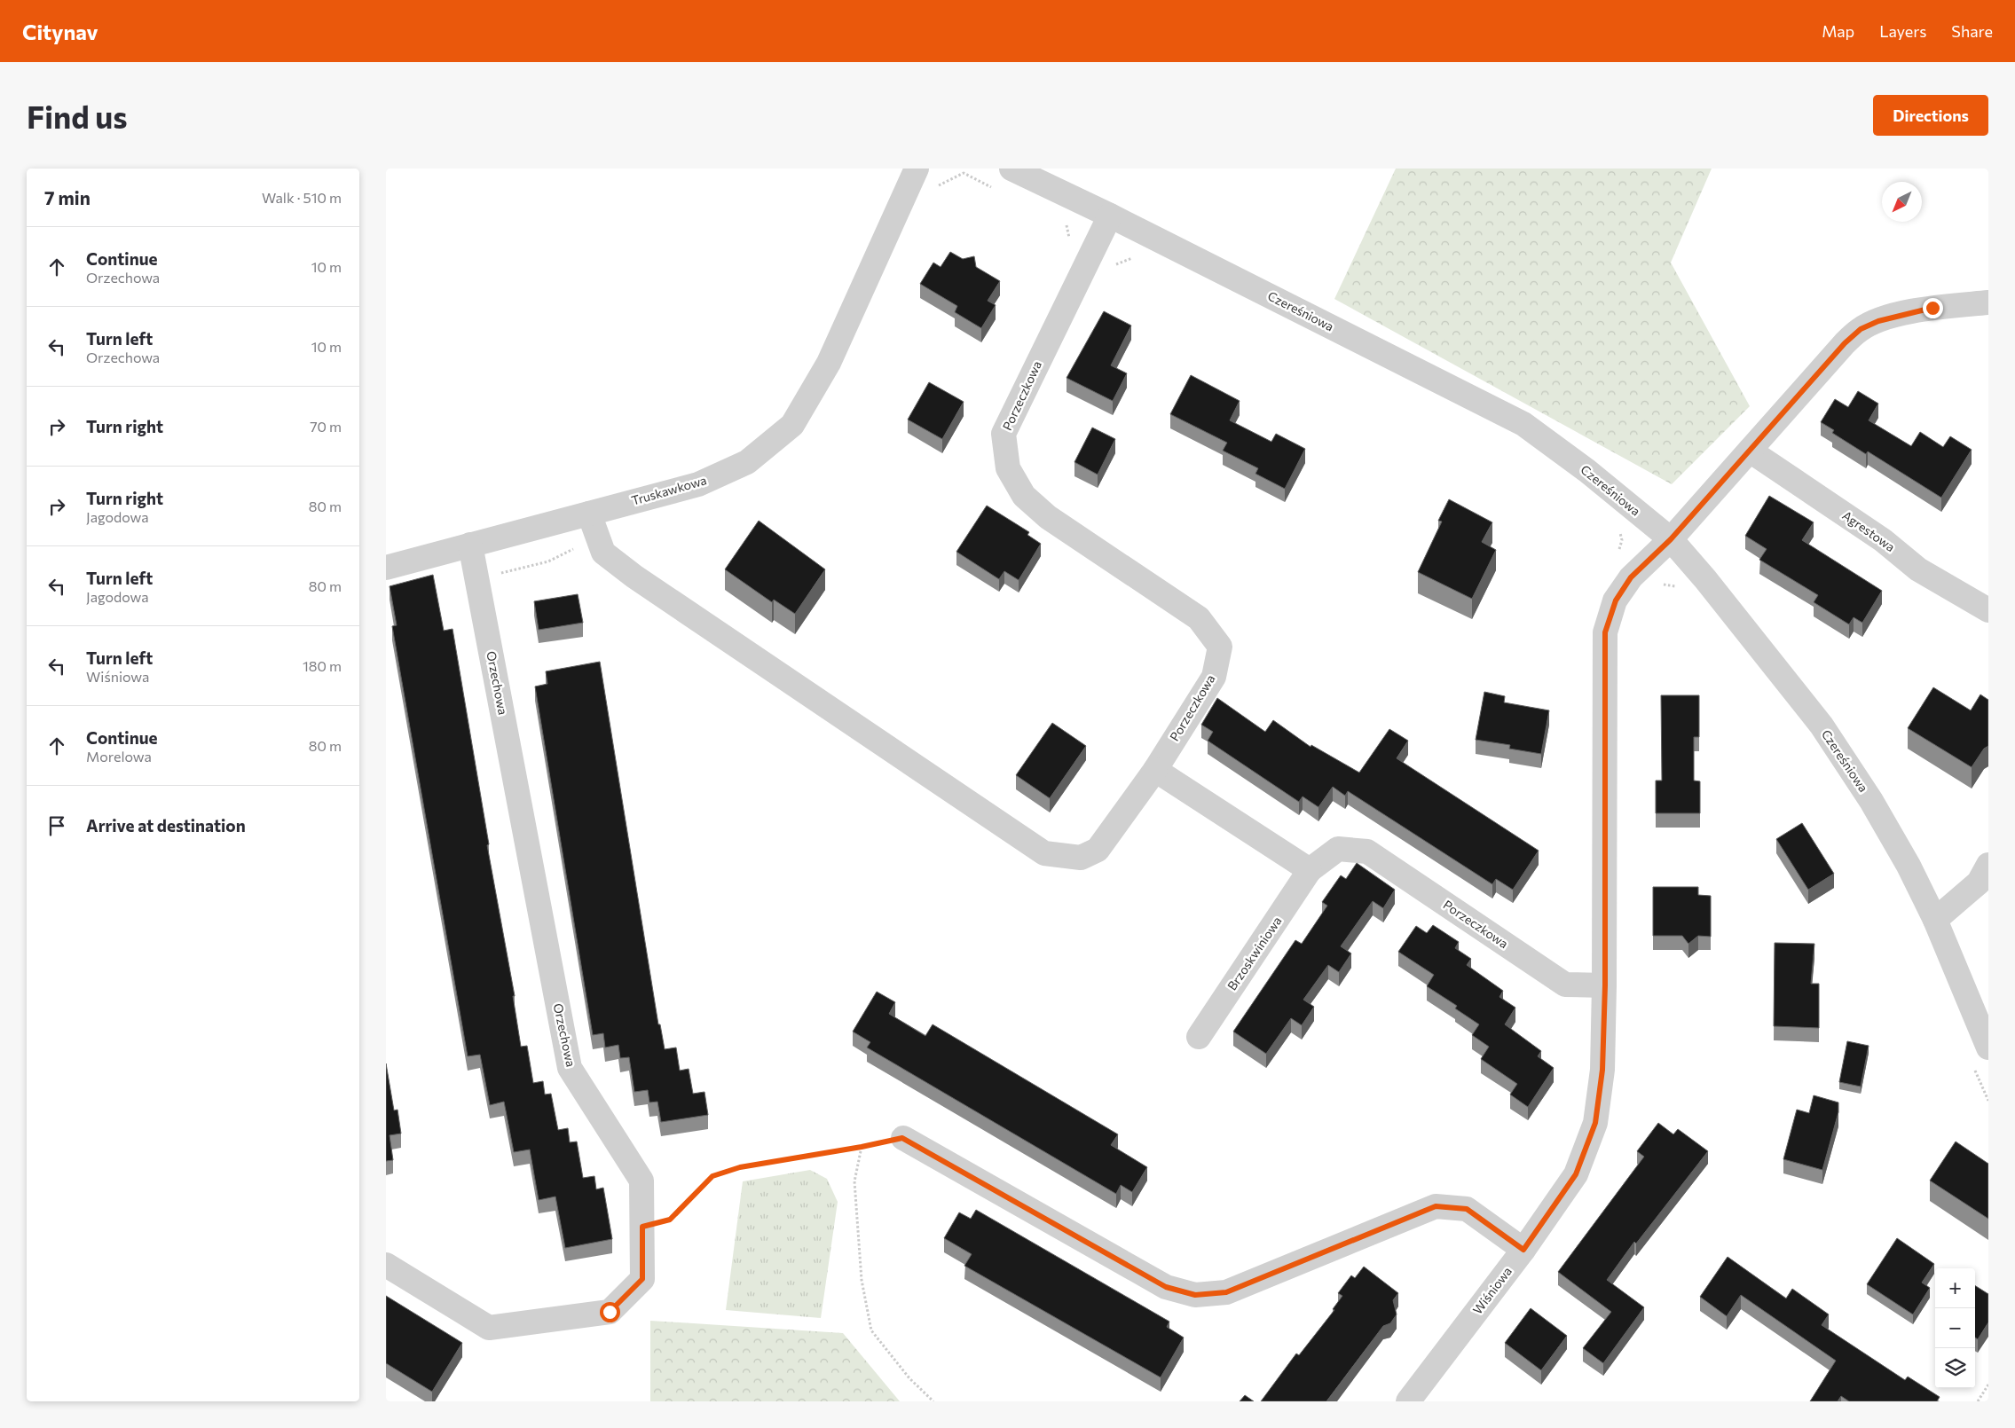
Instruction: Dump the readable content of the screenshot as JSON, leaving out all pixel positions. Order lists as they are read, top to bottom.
{
  "streets": {
    "street": [
      "Czereśniowa",
      "Porzeczkowa",
      "Truskawkowa",
      "Agrestowa",
      "Orzechowa",
      "Brzoskwiniowa",
      "Wiśniowa"
    ]
  },
  "crossings": [
    ["Czereśniowa", "Porzeczkowa"],
    ["Czereśniowa", "Wiśniowa"],
    ["Porzeczkowa", "Truskawkowa"],
    ["Porzeczkowa", "Brzoskwiniowa"],
    ["Porzeczkowa", "Wiśniowa"],
    ["Truskawkowa", "Orzechowa"],
    ["Agrestowa", "Wiśniowa"]
  ],
  "north": "bottom left",
  "page": {
    "header": "Citynav",
    "nav": ["Map", "Layers", "Share"],
    "buttons": "Directions",
    "title": "Find us",
    "heading": ["7 min", "Walk · 510 m"],
    "list": [
      ["Continue", "Orzechowa", "10 m"],
      ["Turn left", "Orzechowa", "10 m"],
      ["Turn right", "70 m"],
      ["Turn right", "Jagodowa", "80 m"],
      ["Turn left", "Jagodowa", "80 m"],
      ["Turn left", "Wiśniowa", "180 m"],
      ["Continue", "Morelowa", "80 m"],
      "Arrive at destination"
    ],
    "map_buttons": ["+", "−"]
  }
}
